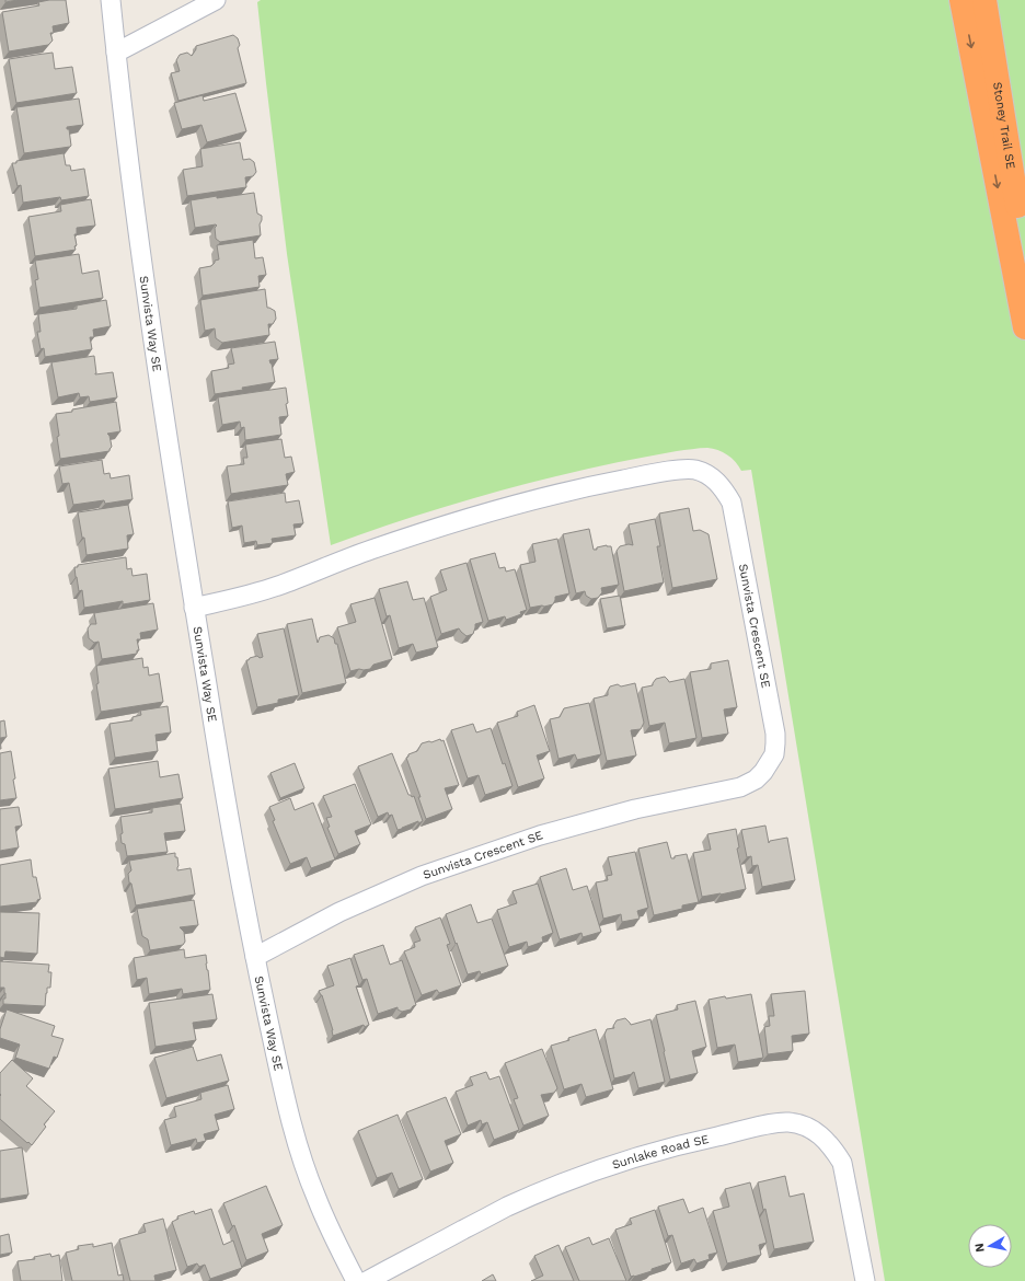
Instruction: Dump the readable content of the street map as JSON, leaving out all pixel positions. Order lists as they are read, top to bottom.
{
  "streets": {
    "highway": ["Stoney Trail SE"],
    "street": ["Sunvista Way SE", "Sunvista Crescent SE", "Sunlake Road SE"]
  },
  "crossings": [
    ["Sunvista Way SE", "Sunvista Crescent SE"]
  ],
  "north": "left"
}
